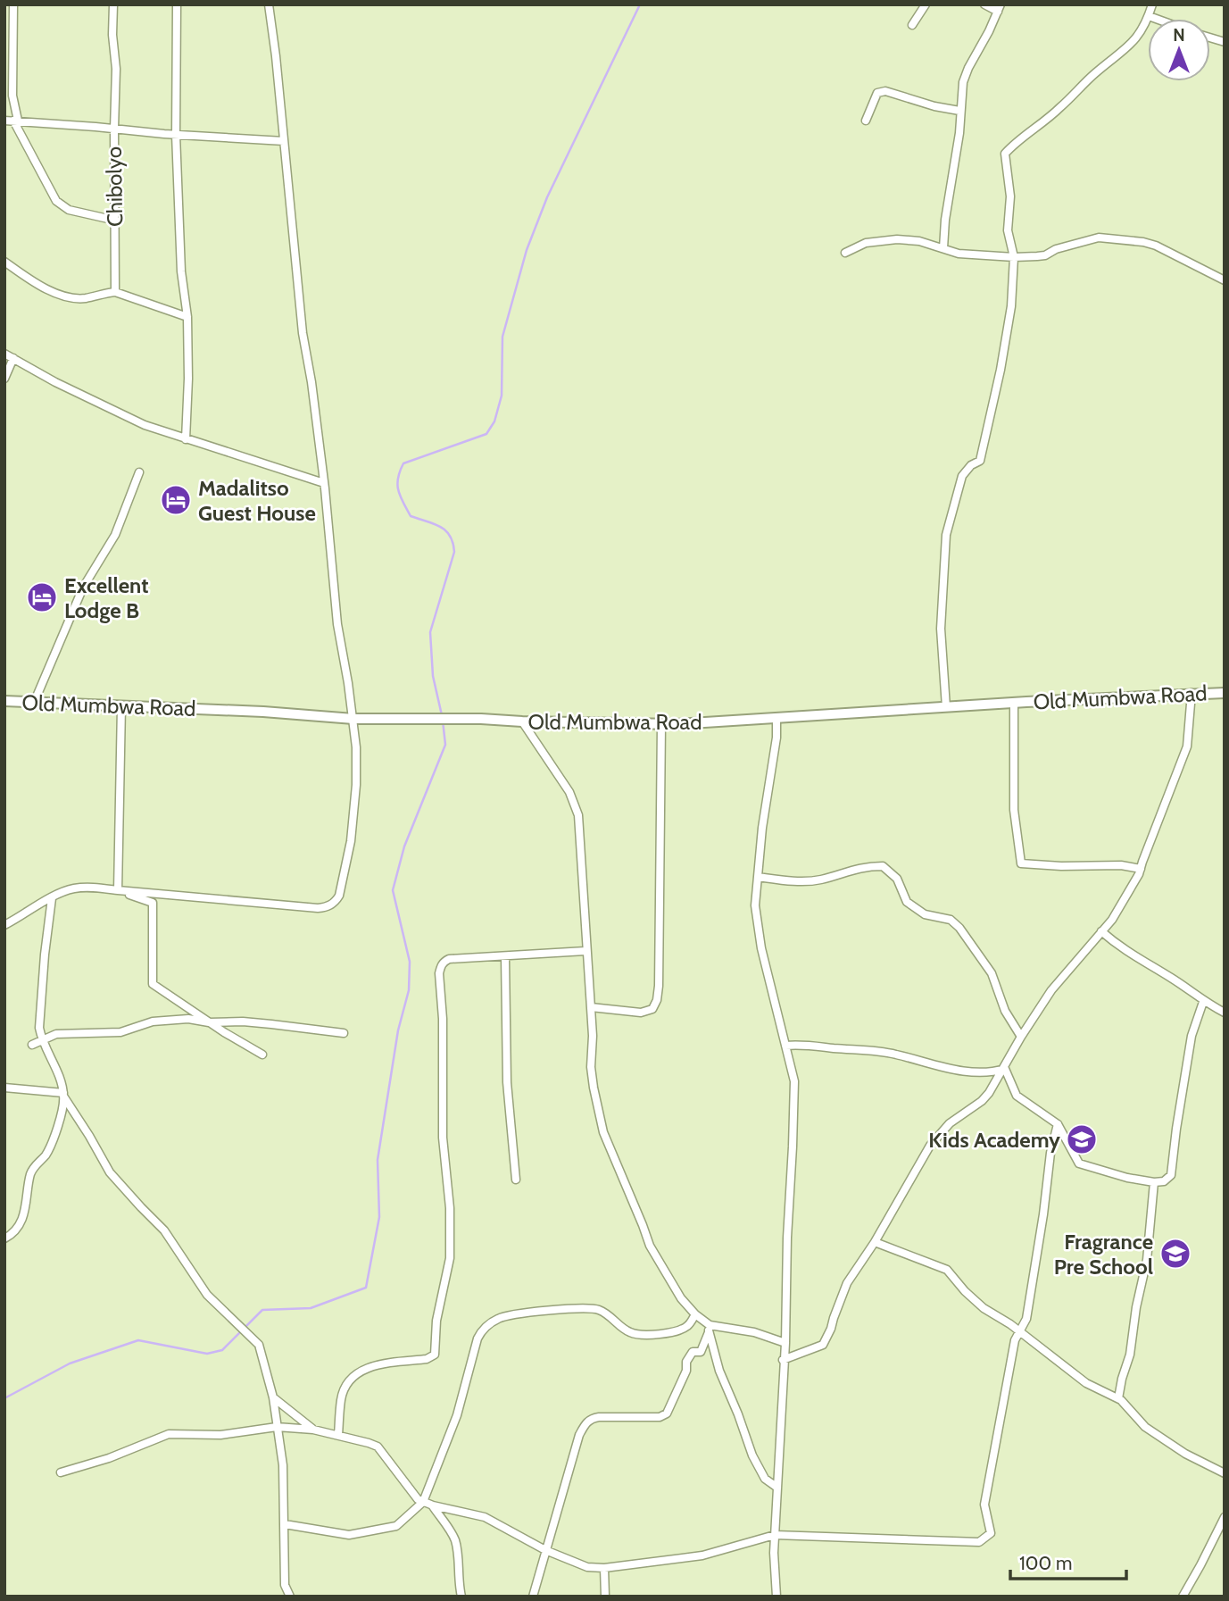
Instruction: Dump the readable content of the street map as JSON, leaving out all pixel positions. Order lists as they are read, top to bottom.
{
  "streets": {
    "main road": ["Old Mumbwa Road"],
    "street": ["Chibolyo"]
  },
  "places": {
    "hotel": ["Madalitso Guest House", "Excellent Lodge B"],
    "school or university": ["Kids Academy", "Fragrance Pre School"]
  },
  "scale_bar": "100 m",
  "north": "top"
}
